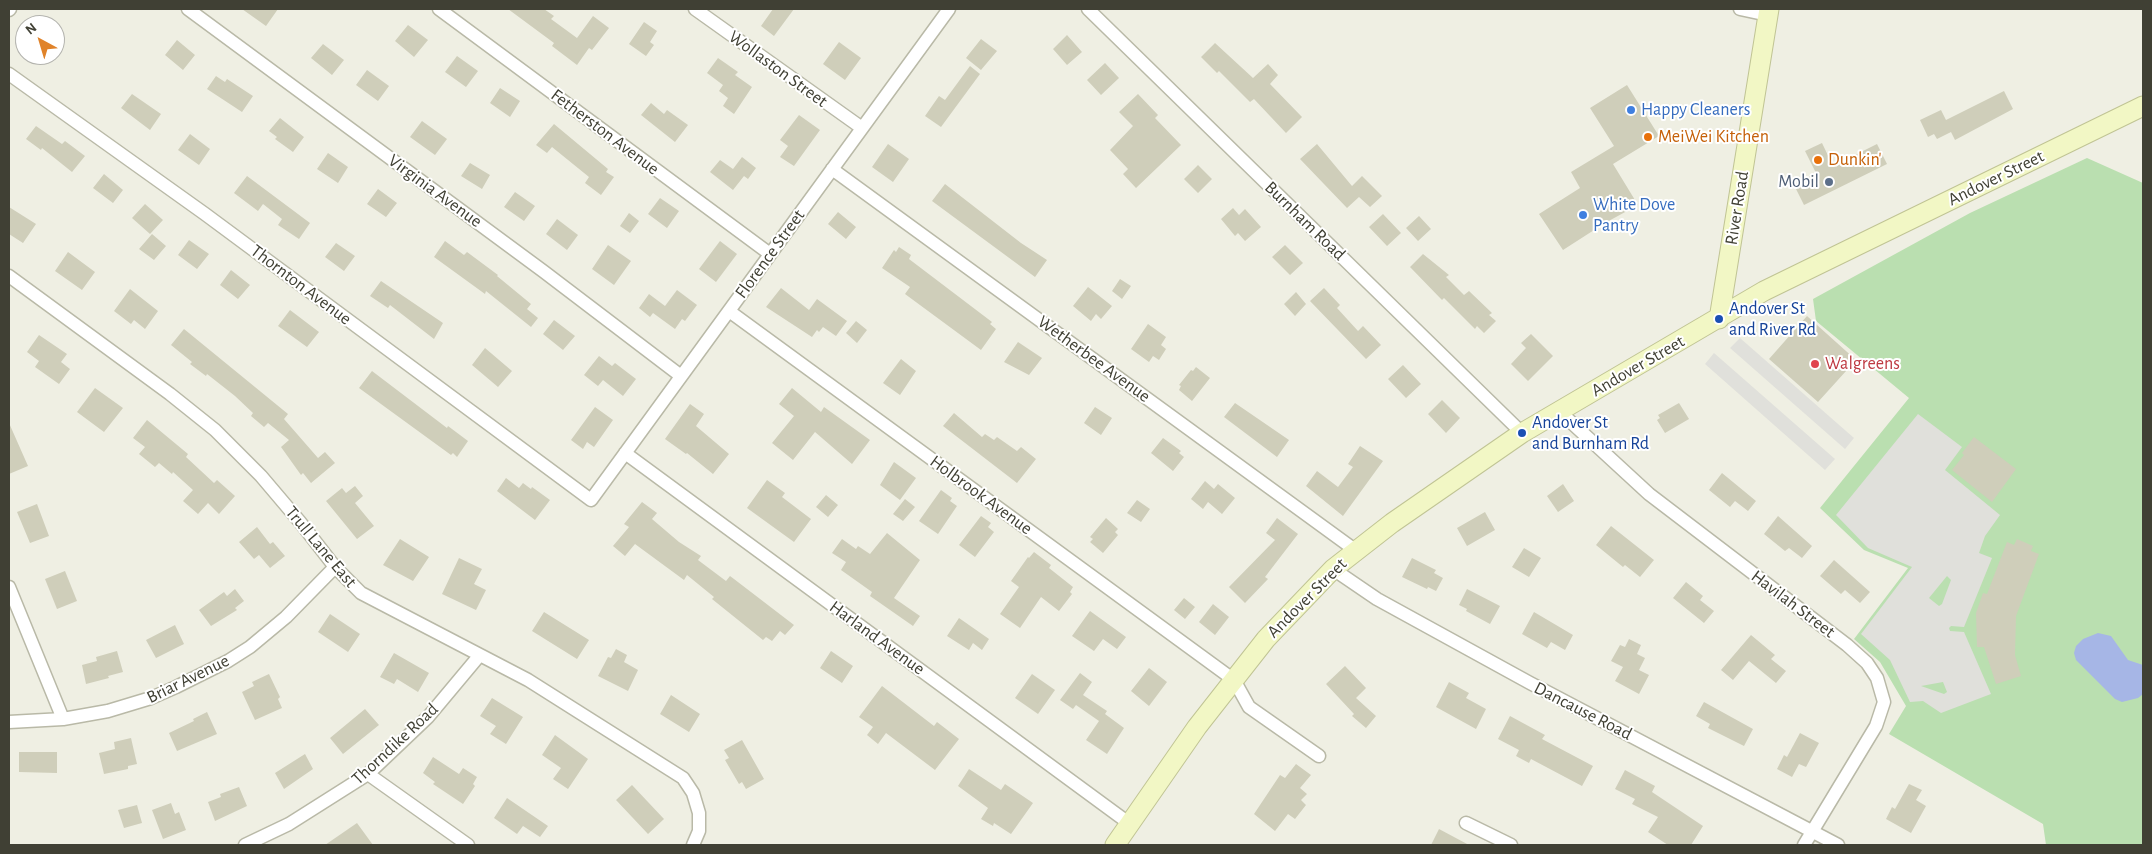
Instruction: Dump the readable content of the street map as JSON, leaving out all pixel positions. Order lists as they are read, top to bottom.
{
  "streets": {
    "main road": ["Andover Street", "River Road"],
    "street": [
      "Wollaston Street",
      "Fetherston Avenue",
      "Virginia Avenue",
      "Burnham Road",
      "Florence Street",
      "Thornton Avenue",
      "Wetherbee Avenue",
      "Holbrook Avenue",
      "Trull Lane East",
      "Havilah Street",
      "Harland Avenue",
      "Briar Avenue",
      "Dancause Road",
      "Thorndike Road"
    ]
  },
  "crossings": [
    ["Wollaston Street", "Florence Street"],
    ["Fetherston Avenue", "Florence Street"],
    ["Andover Street", "River Road"],
    ["Andover Street", "Burnham Road"],
    ["Andover Street", "Wetherbee Avenue"],
    ["Andover Street", "Holbrook Avenue"],
    ["Andover Street", "Havilah Street"],
    ["Andover Street", "Harland Avenue"],
    ["Andover Street", "Dancause Road"],
    ["Virginia Avenue", "Florence Street"],
    ["Florence Street", "Thornton Avenue"],
    ["Florence Street", "Wetherbee Avenue"],
    ["Florence Street", "Holbrook Avenue"],
    ["Florence Street", "Harland Avenue"],
    ["Trull Lane East", "Briar Avenue"],
    ["Trull Lane East", "Thorndike Road"],
    ["Havilah Street", "Dancause Road"]
  ],
  "places": [
    "Happy Cleaners",
    "MeiWei Kitchen",
    "Dunkin'",
    "Mobil",
    "White Dove Pantry",
    "Andover St and River Rd",
    "Walgreens",
    "Andover St and Burnham Rd"
  ],
  "north": "top left"
}
